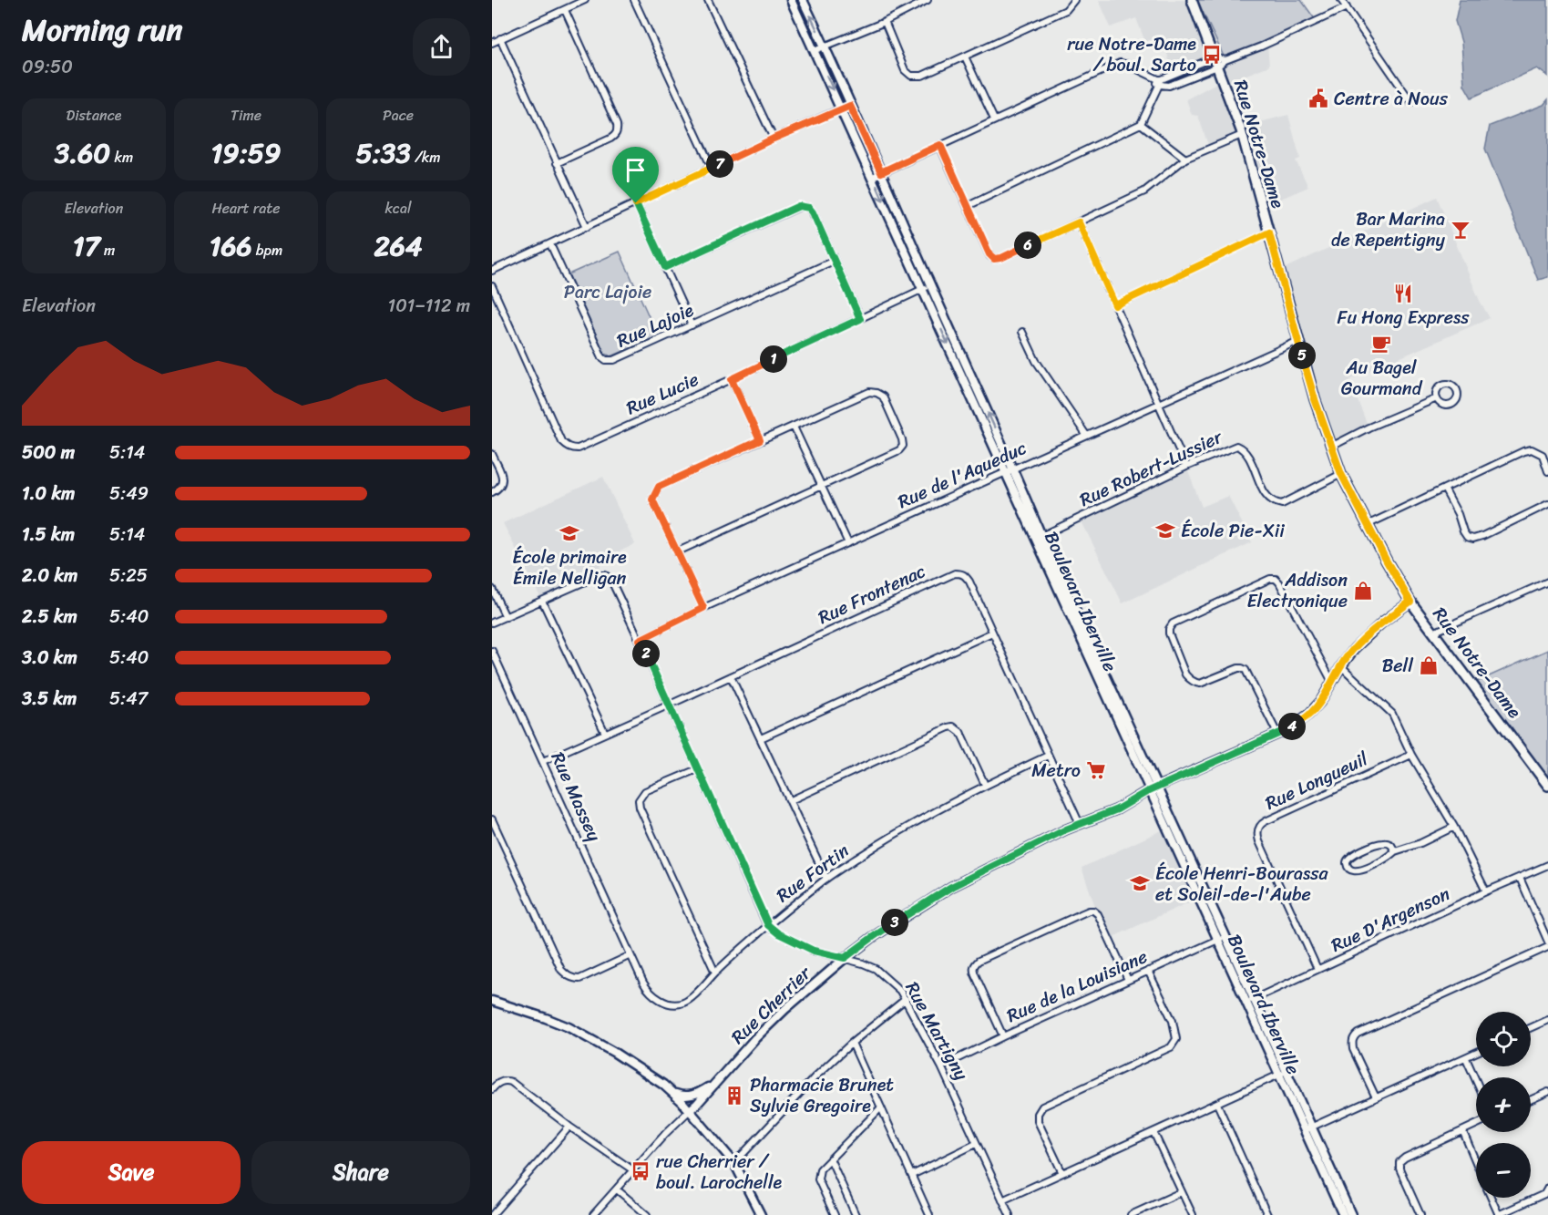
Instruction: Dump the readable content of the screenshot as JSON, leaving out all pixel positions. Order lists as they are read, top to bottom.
{
  "streets": {
    "main road": ["Rue Notre-Dame"],
    "street": [
      "Rue Lajoie",
      "Rue Lucie",
      "Rue Robert-Lussier",
      "Rue de l'Aqueduc",
      "Rue Frontenac",
      "Boulevard Iberville",
      "Rue Longueuil",
      "Rue Massey",
      "Rue Fortin",
      "Rue D'Argenson",
      "Rue de la Louisiane",
      "Rue Cherrier",
      "Rue Martigny"
    ]
  },
  "crossings": [
    ["Rue Notre-Dame", "Rue Robert-Lussier"],
    ["Rue Notre-Dame", "Rue de l'Aqueduc"],
    ["Rue Notre-Dame", "Rue Cherrier"],
    ["Rue Lucie", "Boulevard Iberville"],
    ["Rue Robert-Lussier", "Boulevard Iberville"],
    ["Rue de l'Aqueduc", "Boulevard Iberville"],
    ["Rue Frontenac", "Rue Massey"],
    ["Rue Frontenac", "Rue Fortin"],
    ["Rue Frontenac", "Rue Cherrier"],
    ["Boulevard Iberville", "Rue D'Argenson"],
    ["Boulevard Iberville", "Rue de la Louisiane"],
    ["Boulevard Iberville", "Rue Cherrier"],
    ["Rue Longueuil", "Rue D'Argenson"],
    ["Rue Massey", "Rue Fortin"],
    ["Rue Fortin", "Rue Martigny"],
    ["Rue de la Louisiane", "Rue Martigny"],
    ["Rue Cherrier", "Rue Martigny"]
  ],
  "parks": ["Parc Lajoie"],
  "places": {
    "bus stop": ["rue Notre-Dame / boul. Sarto", "rue Cherrier / boul. Larochelle"],
    "public building": ["Centre à Nous"],
    "bar": ["Bar Marina de Repentigny"],
    "restaurant": ["Fu Hong Express"],
    "cafe": ["Au Bagel Gourmand"],
    "school or university": ["École Pie-Xii", "École primaire Émile Nelligan", "École Henri-Bourassa et Soleil-de-l'Aube"],
    "shop": ["Addison Electronique", "Bell"],
    "supermarket": ["Metro"],
    "building": ["Pharmacie Brunet Sylvie Gregoire"]
  },
  "page": {
    "heading": ["Morning run", "09:50"],
    "stats": [
      ["Distance", "3.60 km"],
      ["Time", "19:59"],
      ["Pace", "5:33 /km"],
      ["Elevation", "17 m"],
      ["Heart rate", "166 bpm"],
      ["kcal", "264"]
    ],
    "pins": [
      "7",
      "6",
      "5",
      "1",
      "2",
      "4",
      "3"
    ],
    "chart": ["Elevation", "101–112 m"],
    "list": [
      {
        "name": "500 m",
        "note": "5:14"
      },
      {
        "name": "1.0 km",
        "note": "5:49"
      },
      {
        "name": "1.5 km",
        "note": "5:14"
      },
      {
        "name": "2.0 km",
        "note": "5:25"
      },
      {
        "name": "2.5 km",
        "note": "5:40"
      },
      {
        "name": "3.0 km",
        "note": "5:40"
      },
      {
        "name": "3.5 km",
        "note": "5:47"
      }
    ],
    "map_buttons": ["+", "−"],
    "buttons": ["Save", "Share"]
  }
}
